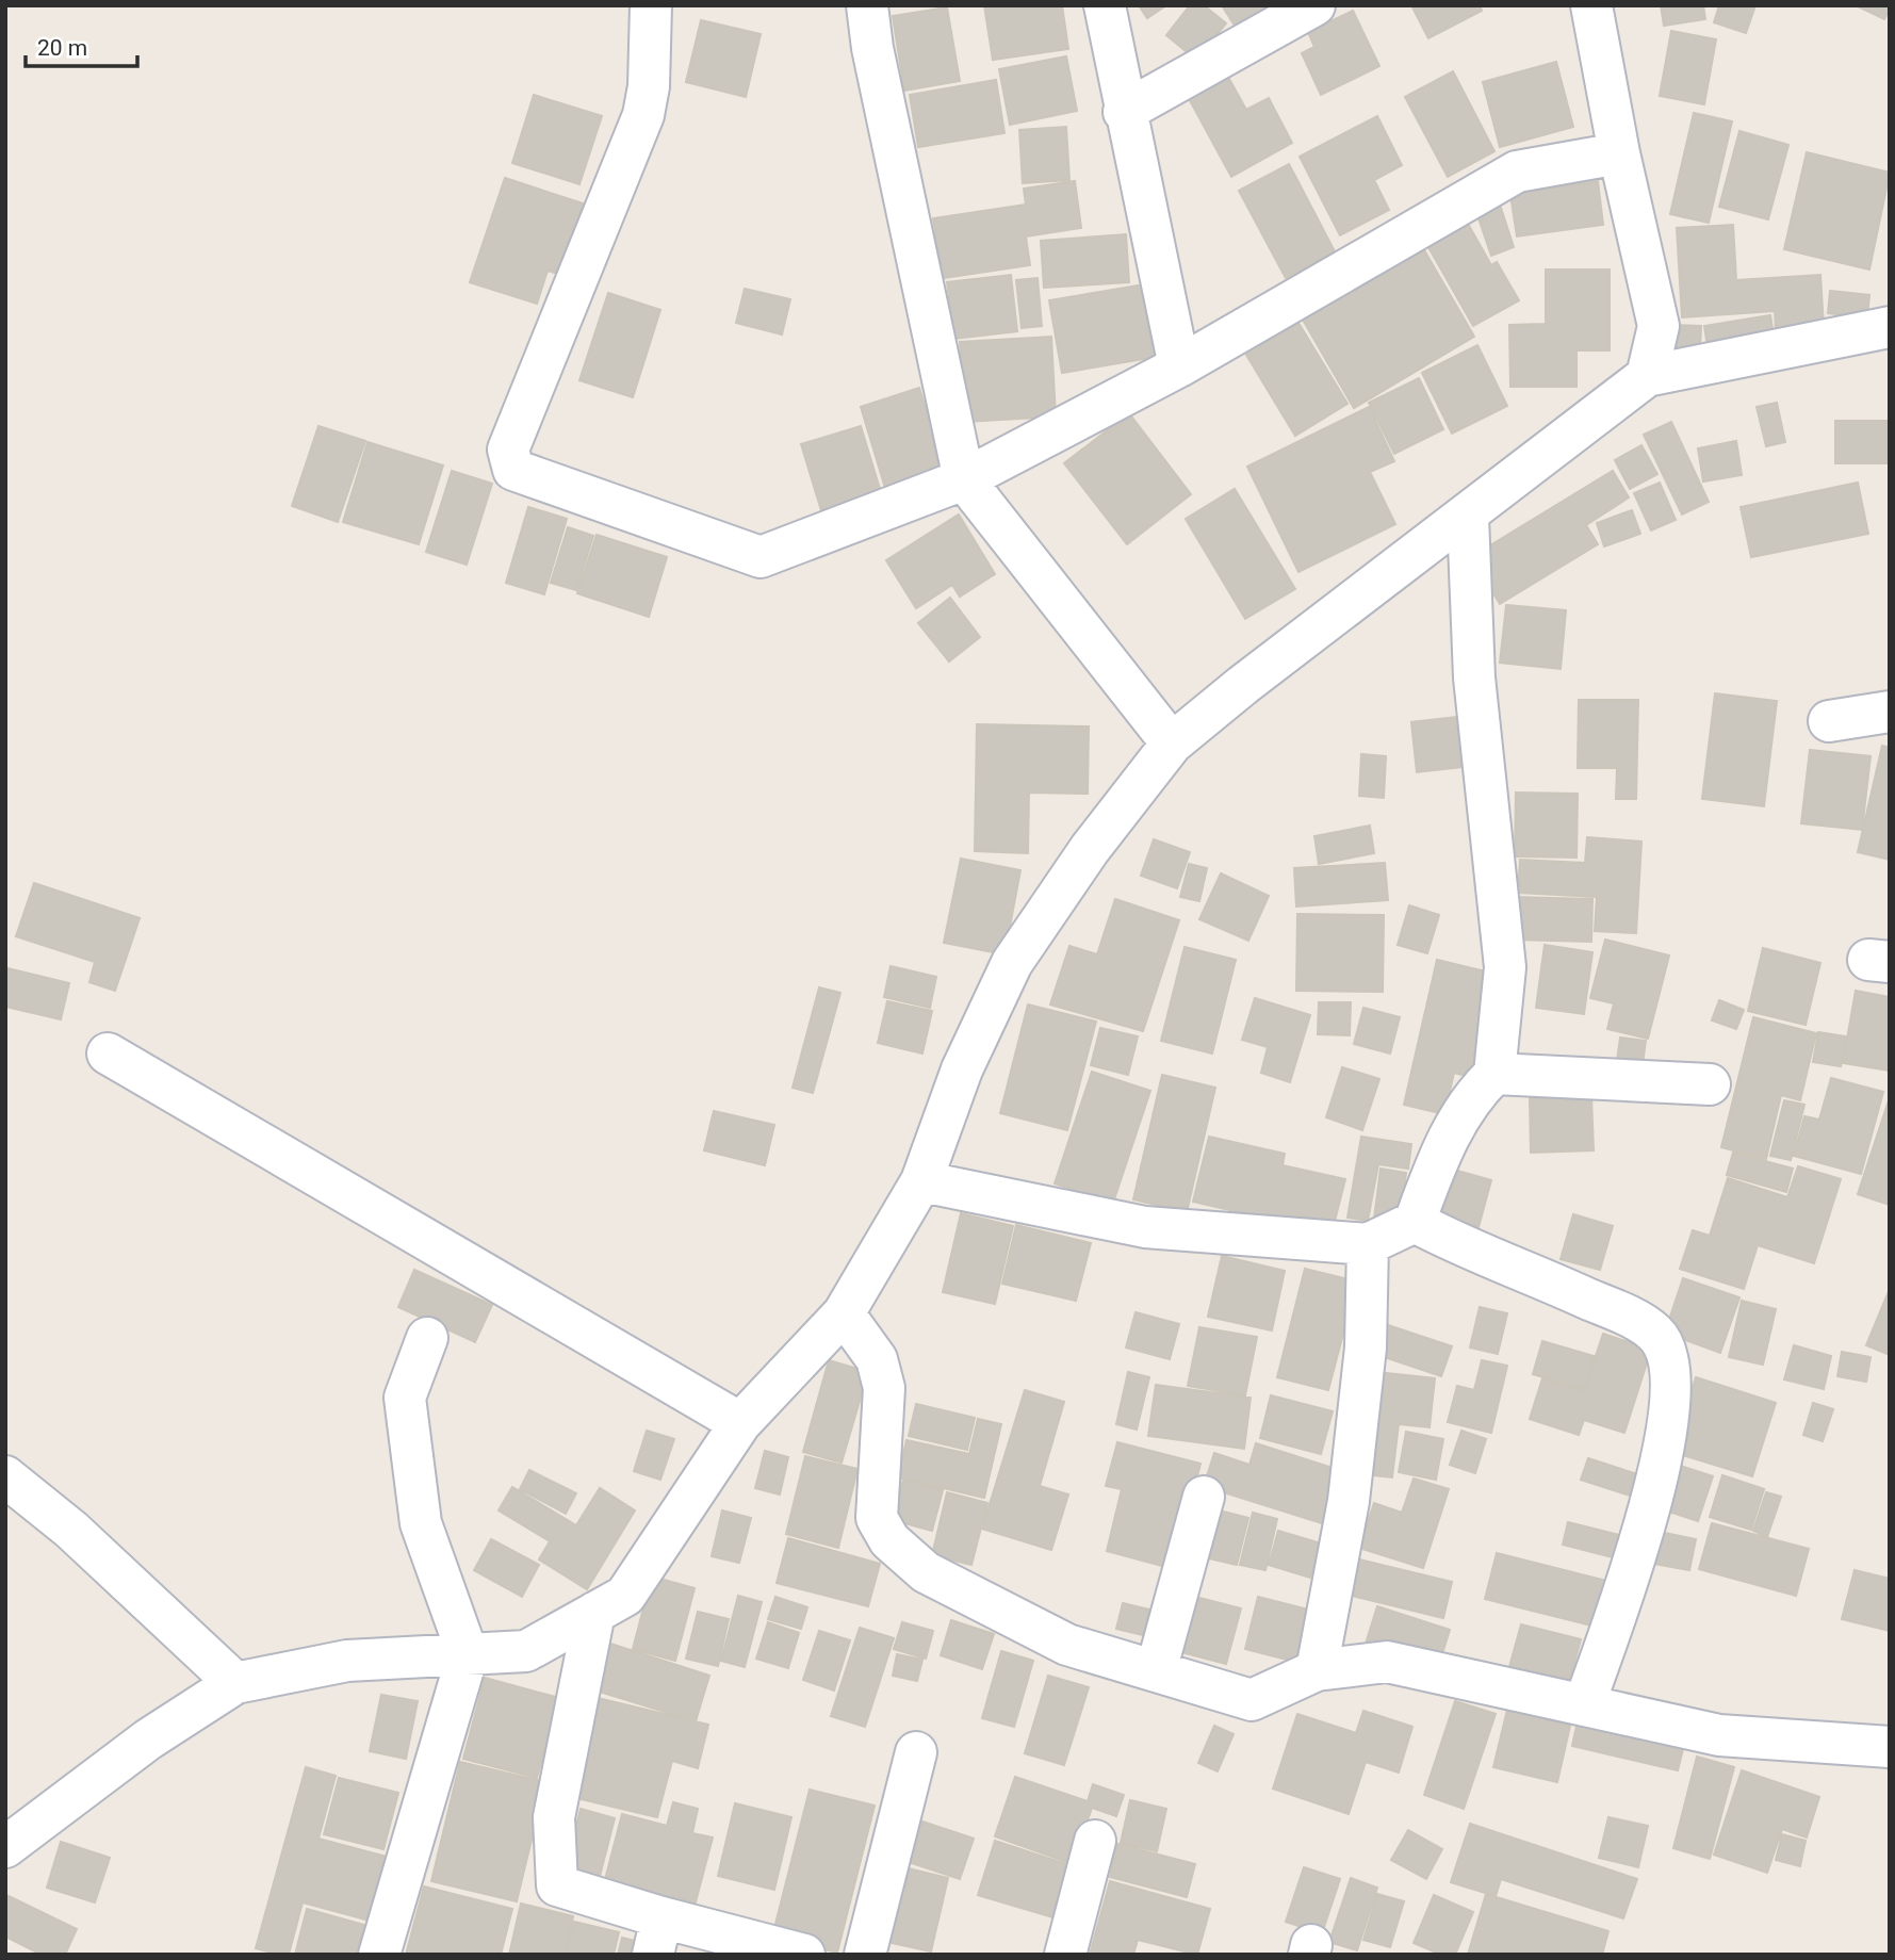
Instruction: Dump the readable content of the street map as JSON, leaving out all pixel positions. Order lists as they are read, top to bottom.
{
  "scale_bar": "20 m"
}
